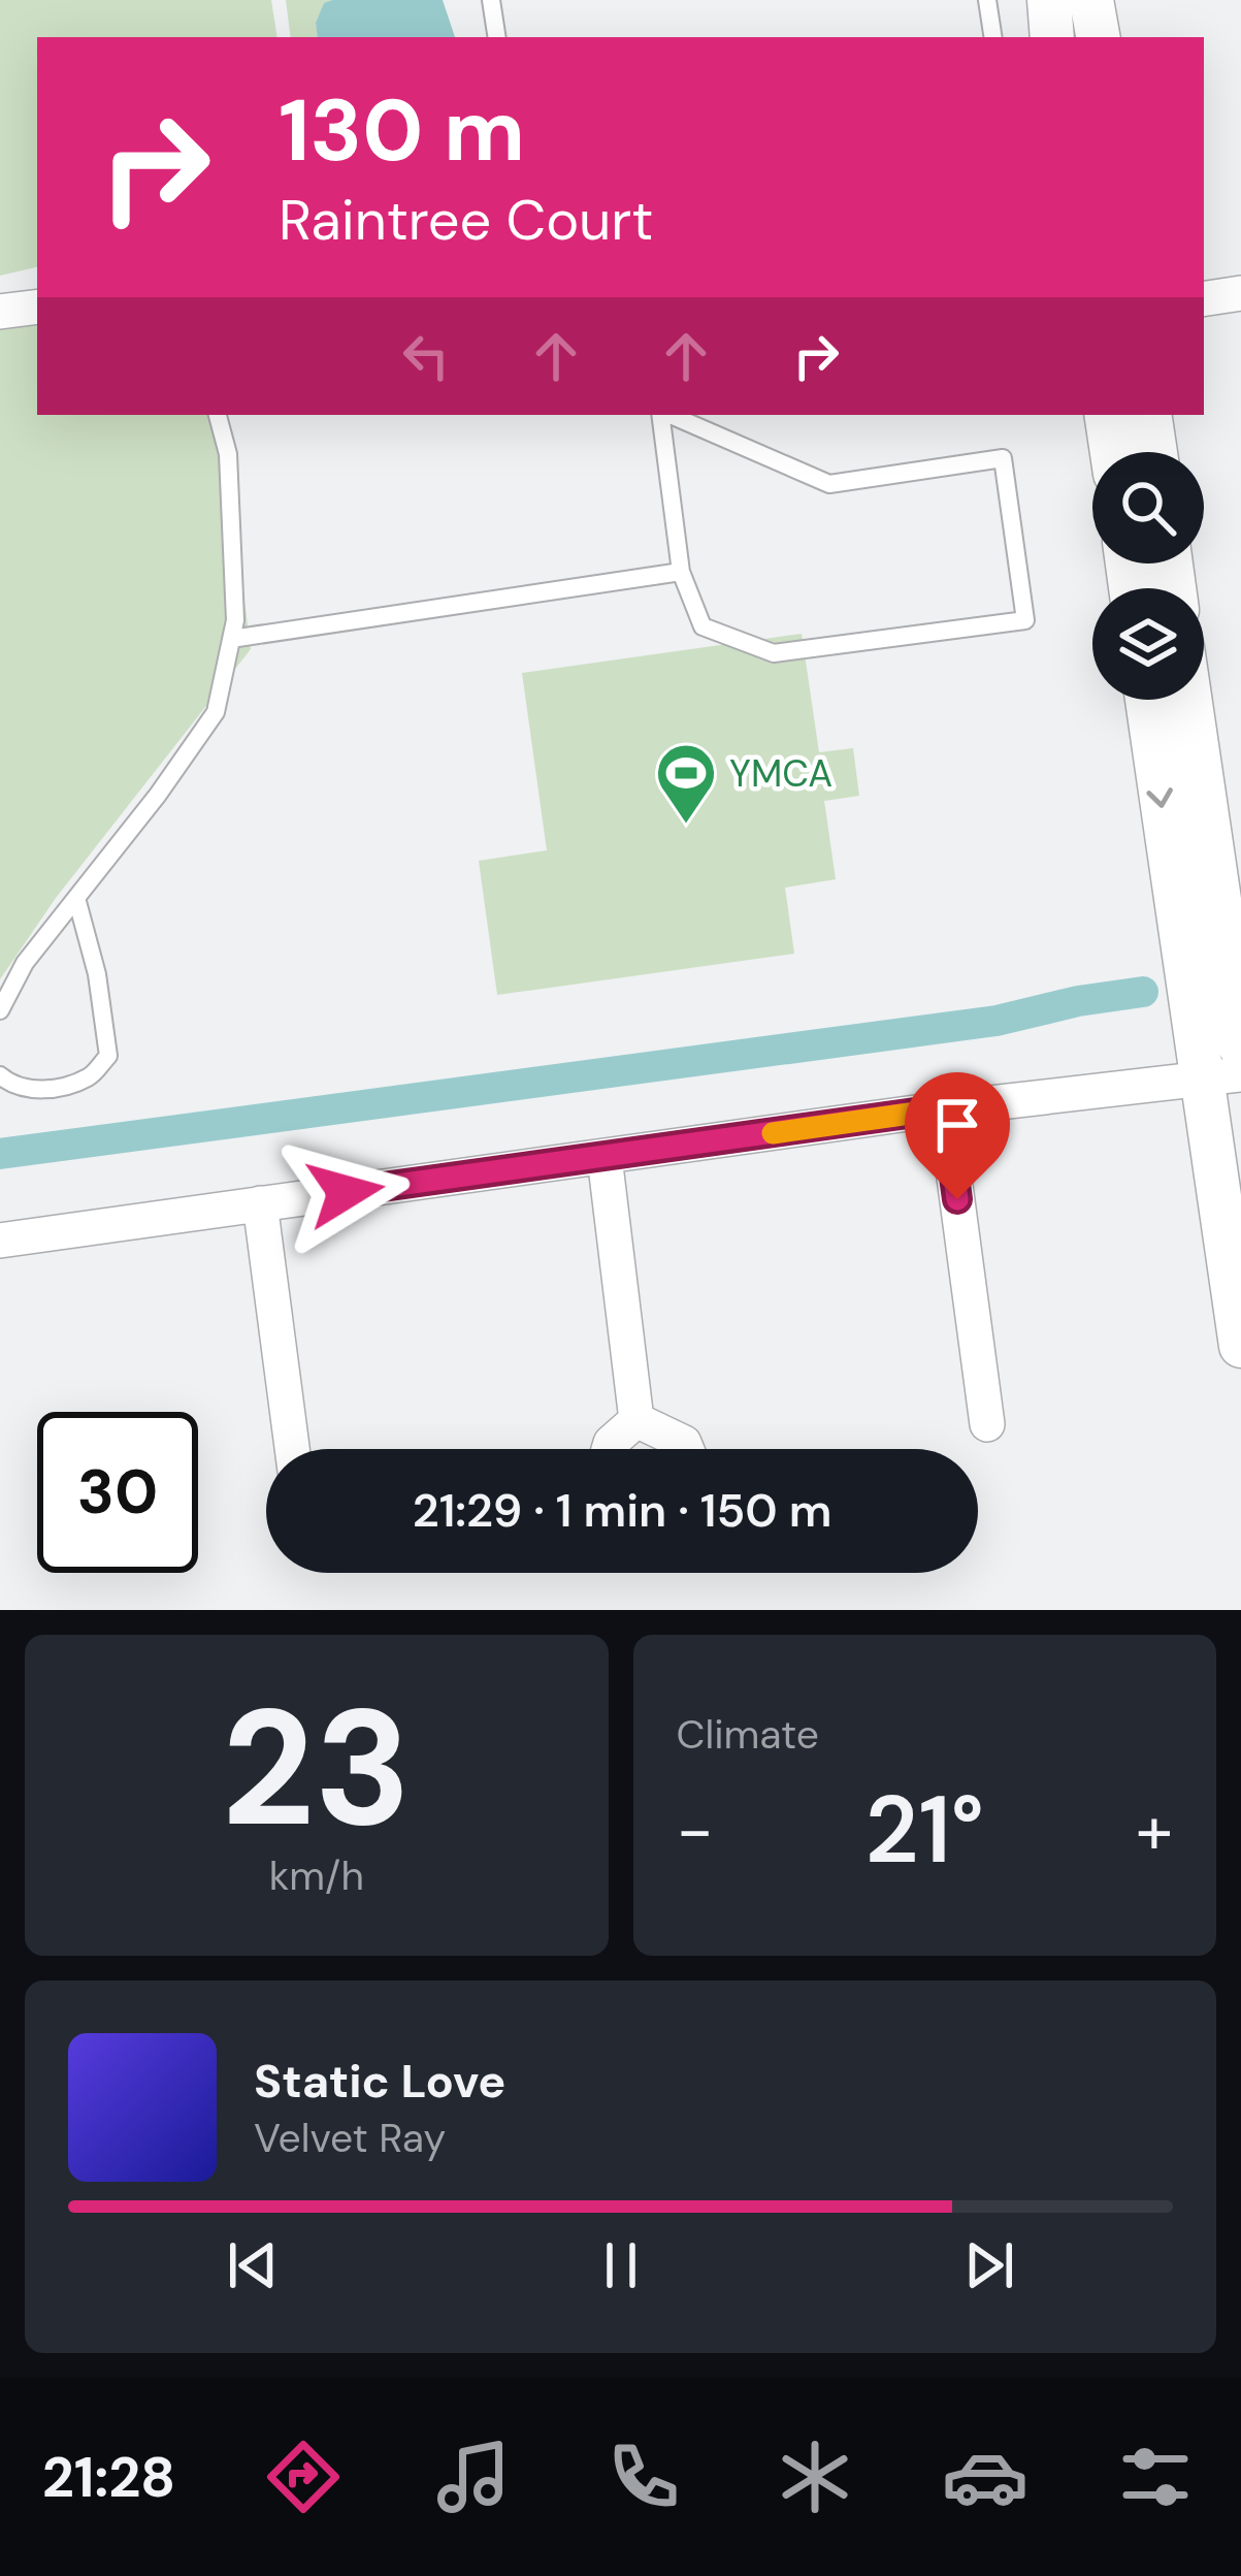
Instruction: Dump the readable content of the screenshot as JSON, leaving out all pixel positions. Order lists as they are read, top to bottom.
{
  "places": {
    "sports": ["YMCA"]
  },
  "page": {
    "turn": ["130 m", "Raintree Court"],
    "limit": "30",
    "trip": "21:29 · 1 min · 150 m",
    "tile": [
      ["23", "km/h"],
      "Climate"
    ],
    "heat": ["−", "21°", "+"],
    "song": ["Static Love", "Velvet Ray"],
    "tabs": "21:28"
  }
}
